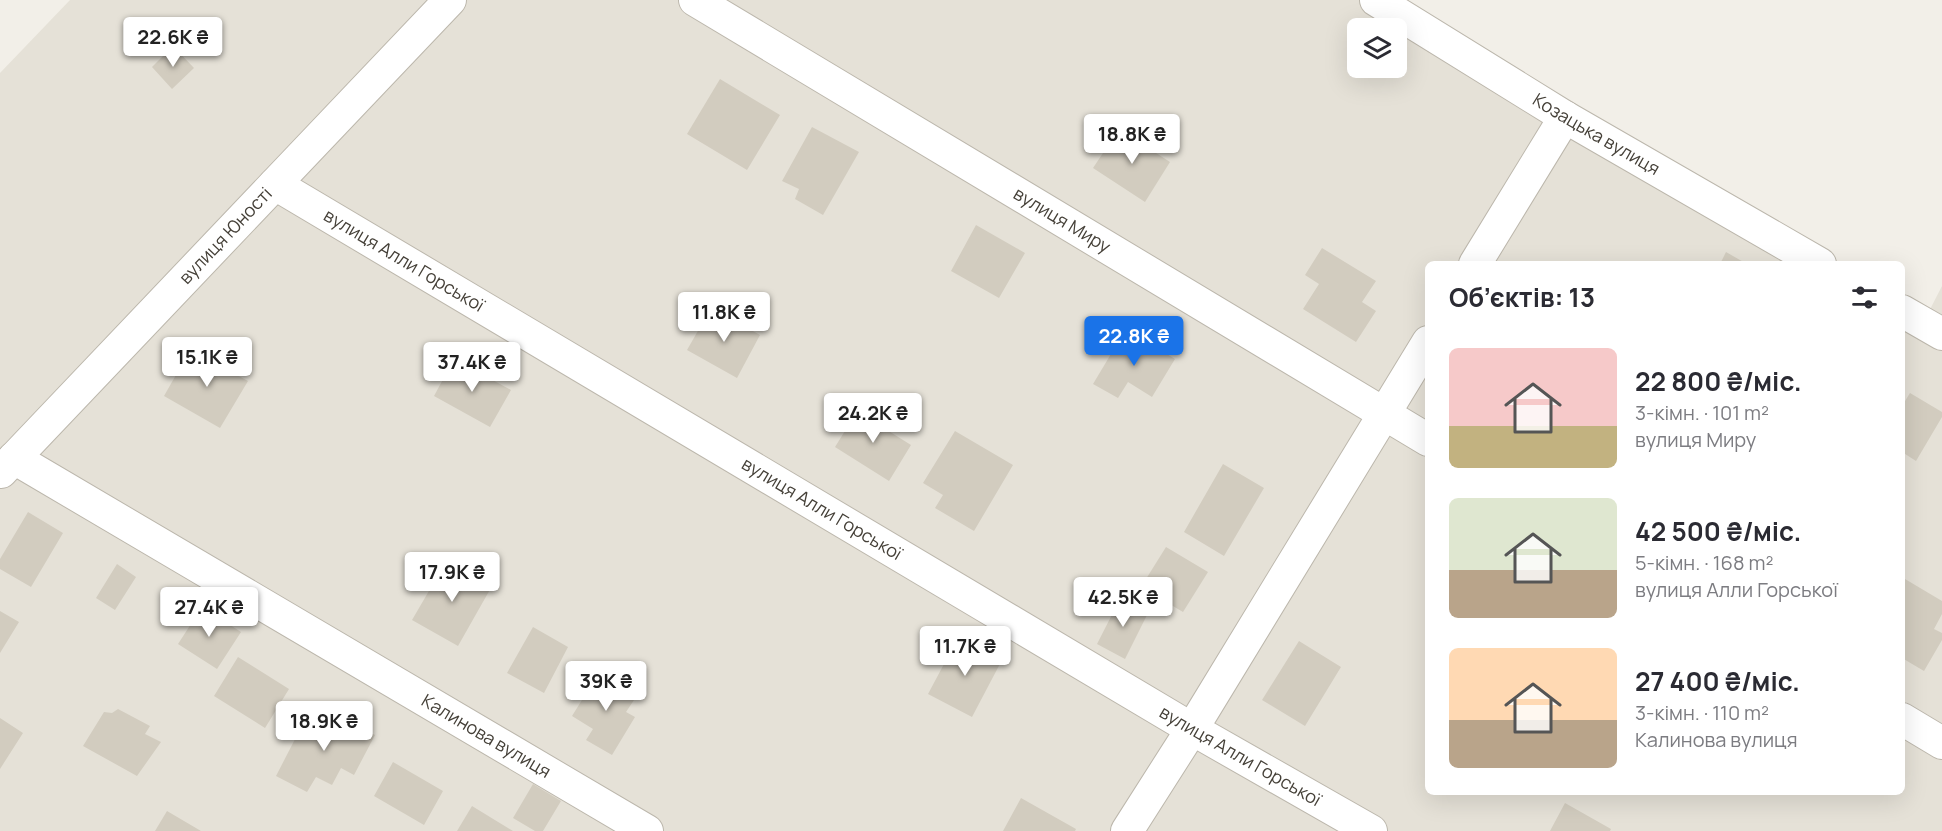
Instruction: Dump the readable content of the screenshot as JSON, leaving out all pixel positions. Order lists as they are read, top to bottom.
{
  "streets": {
    "street": [
      "Козацька вулиця",
      "вулиця Миру",
      "вулиця Юності",
      "вулиця Алли Горської",
      "Калинова вулиця"
    ]
  },
  "crossings": [
    ["вулиця Юності", "вулиця Алли Горської"],
    ["вулиця Юності", "Калинова вулиця"]
  ],
  "page": {
    "price": [
      "22.6K ₴",
      "18.8K ₴",
      "11.8K ₴",
      "22.8K ₴",
      "15.1K ₴",
      "37.4K ₴",
      "24.2K ₴",
      "17.9K ₴",
      "42.5K ₴",
      "27.4K ₴",
      "11.7K ₴",
      "39K ₴",
      "18.9K ₴"
    ],
    "heading": "Об’єктів: 13",
    "list": [
      {
        "name": "22 800 ₴/міс.",
        "note": "3-кімн. · 101 m² · вулиця Миру"
      },
      {
        "name": "42 500 ₴/міс.",
        "note": "5-кімн. · 168 m² · вулиця Алли Горської"
      },
      {
        "name": "27 400 ₴/міс.",
        "note": "3-кімн. · 110 m² · Калинова вулиця"
      }
    ]
  }
}
